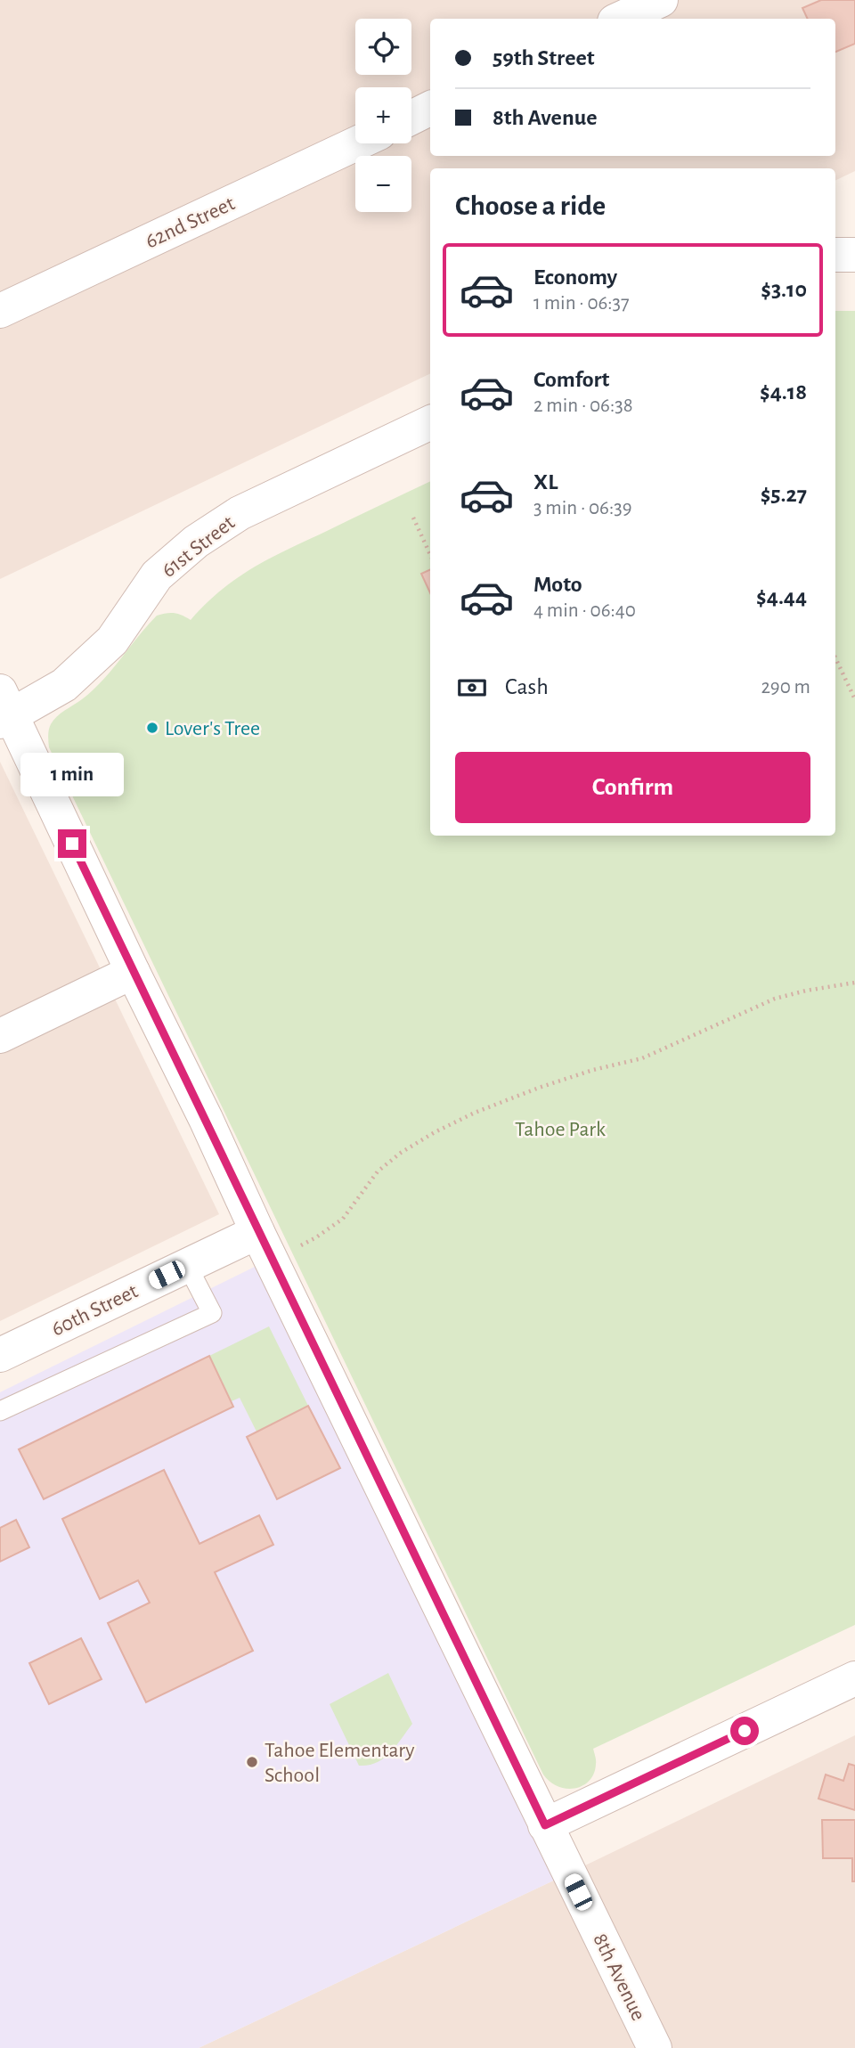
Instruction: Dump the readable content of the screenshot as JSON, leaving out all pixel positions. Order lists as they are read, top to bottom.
{
  "streets": {
    "street": [
      "62nd Street",
      "61st Street",
      "60th Street",
      "8th Avenue"
    ]
  },
  "crossings": [
    ["61st Street", "8th Avenue"],
    ["60th Street", "8th Avenue"]
  ],
  "parks": ["Tahoe Park"],
  "places": ["Lover's Tree", "Tahoe Elementary School"],
  "page": {
    "map_buttons": ["+", "−"],
    "banner": ["59th Street", "8th Avenue"],
    "heading": "Choose a ride",
    "list": [
      {
        "name": "Economy",
        "note": "1 min · 06:37",
        "value": "$3.10"
      },
      {
        "name": "Comfort",
        "note": "2 min · 06:38",
        "value": "$4.18"
      },
      {
        "name": "XL",
        "note": "3 min · 06:39",
        "value": "$5.27"
      },
      {
        "name": "Moto",
        "note": "4 min · 06:40",
        "value": "$4.44"
      }
    ],
    "pay": ["Cash", "290 m"],
    "buttons": "Confirm",
    "bubble": "1 min"
  }
}
